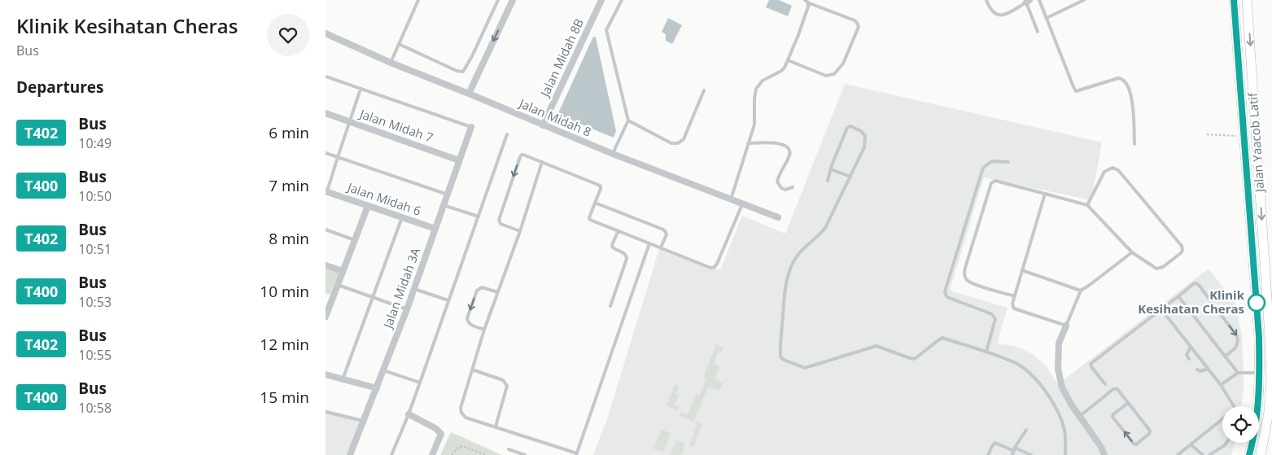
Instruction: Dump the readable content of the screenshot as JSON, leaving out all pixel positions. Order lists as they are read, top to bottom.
{
  "streets": {
    "main road": ["Jalan Yaacob Latif"],
    "street": [
      "Jalan Midah 8B",
      "Jalan Midah 8",
      "Jalan Midah 7",
      "Jalan Midah 6",
      "Jalan Midah 3A"
    ]
  },
  "crossings": [
    ["Jalan Midah 8B", "Jalan Midah 8"],
    ["Jalan Midah 7", "Jalan Midah 3A"],
    ["Jalan Midah 6", "Jalan Midah 3A"]
  ],
  "places": ["Klinik Kesihatan Cheras"],
  "lines": ["bus line T402"],
  "page": {
    "heading": [
      ["Klinik Kesihatan Cheras", "Bus"],
      "Departures"
    ],
    "list": [
      {
        "mark": "T402",
        "name": "Bus",
        "note": "10:49",
        "value": "6 min"
      },
      {
        "mark": "T400",
        "name": "Bus",
        "note": "10:50",
        "value": "7 min"
      },
      {
        "mark": "T402",
        "name": "Bus",
        "note": "10:51",
        "value": "8 min"
      },
      {
        "mark": "T400",
        "name": "Bus",
        "note": "10:53",
        "value": "10 min"
      },
      {
        "mark": "T402",
        "name": "Bus",
        "note": "10:55",
        "value": "12 min"
      },
      {
        "mark": "T400",
        "name": "Bus",
        "note": "10:58",
        "value": "15 min"
      }
    ]
  }
}
